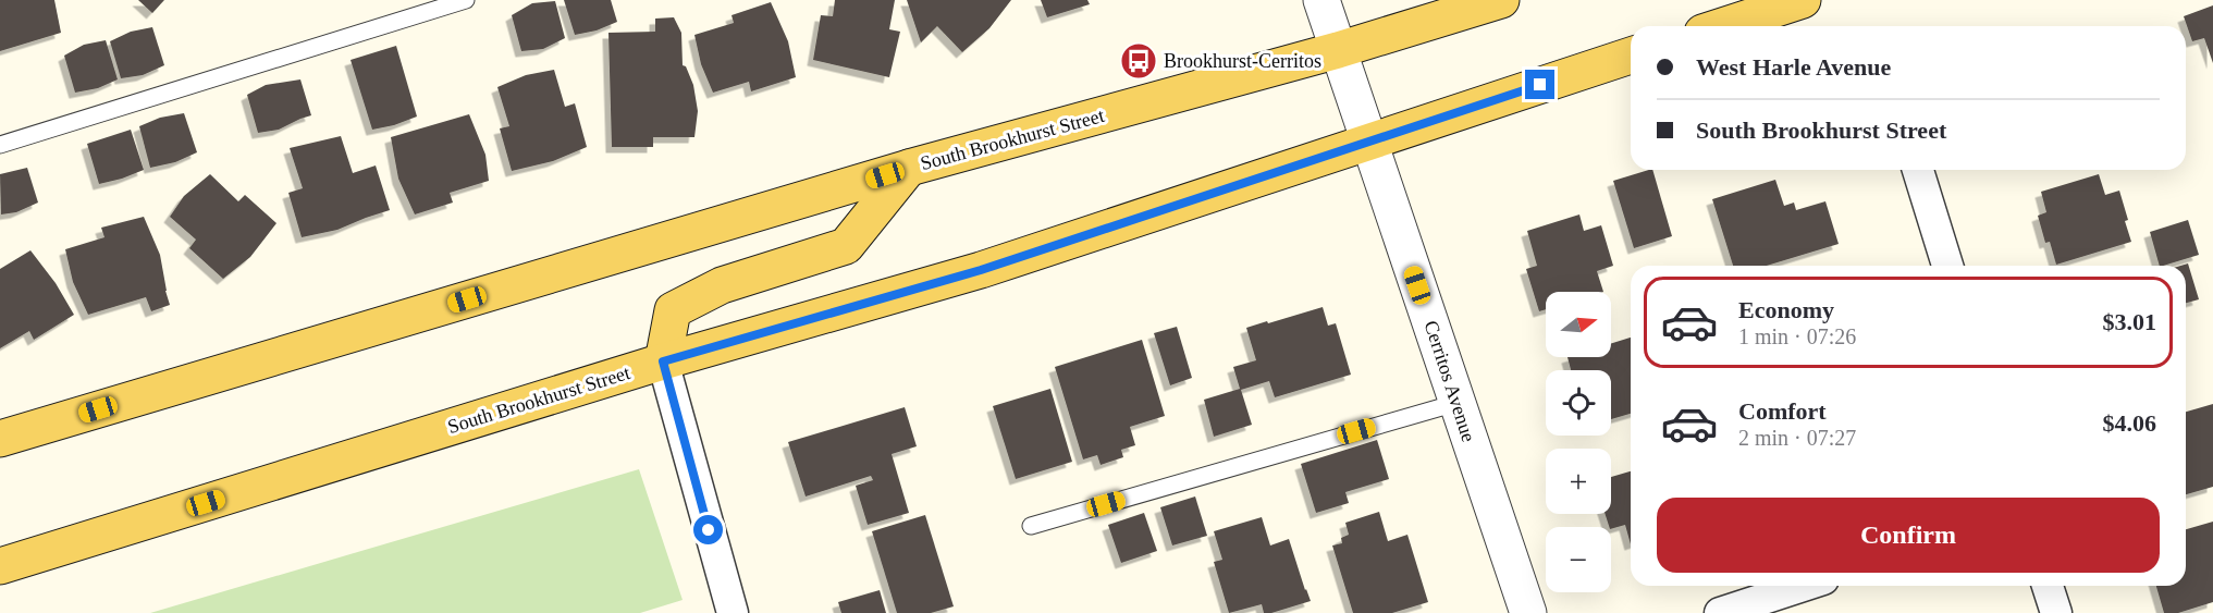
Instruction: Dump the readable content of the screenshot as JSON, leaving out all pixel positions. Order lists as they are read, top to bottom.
{
  "streets": {
    "main road": ["South Brookhurst Street"],
    "street": ["Cerritos Avenue"]
  },
  "crossings": [
    ["South Brookhurst Street", "Cerritos Avenue"]
  ],
  "places": {
    "bus stop": ["Brookhurst-Cerritos"]
  },
  "north": "right",
  "page": {
    "banner": ["West Harle Avenue", "South Brookhurst Street"],
    "list": [
      {
        "name": "Economy",
        "note": "1 min · 07:26",
        "value": "$3.01"
      },
      {
        "name": "Comfort",
        "note": "2 min · 07:27",
        "value": "$4.06"
      }
    ],
    "map_buttons": ["+", "−"],
    "buttons": "Confirm"
  }
}
